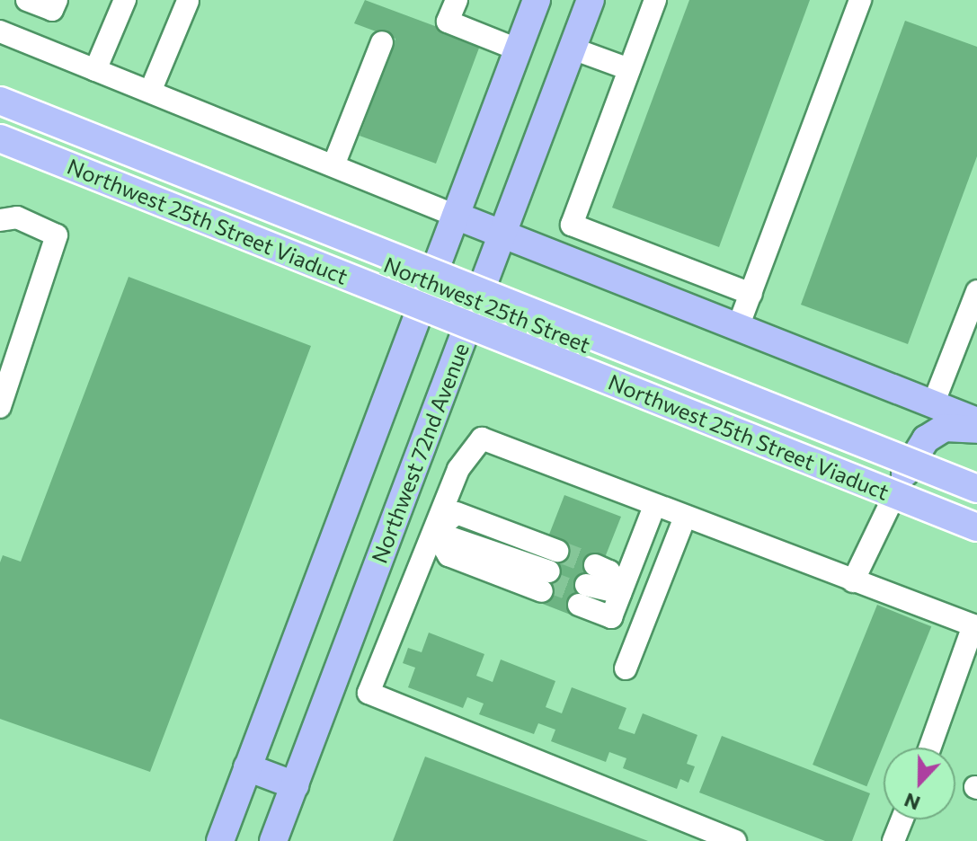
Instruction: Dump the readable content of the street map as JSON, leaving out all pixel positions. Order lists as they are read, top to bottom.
{
  "streets": {
    "main road": ["Northwest 25th Street Viaduct", "Northwest 25th Street", "Northwest 72nd Avenue"]
  },
  "crossings": [
    ["Northwest 25th Street Viaduct", "Northwest 25th Street"],
    ["Northwest 25th Street", "Northwest 72nd Avenue"]
  ],
  "north": "bottom"
}
